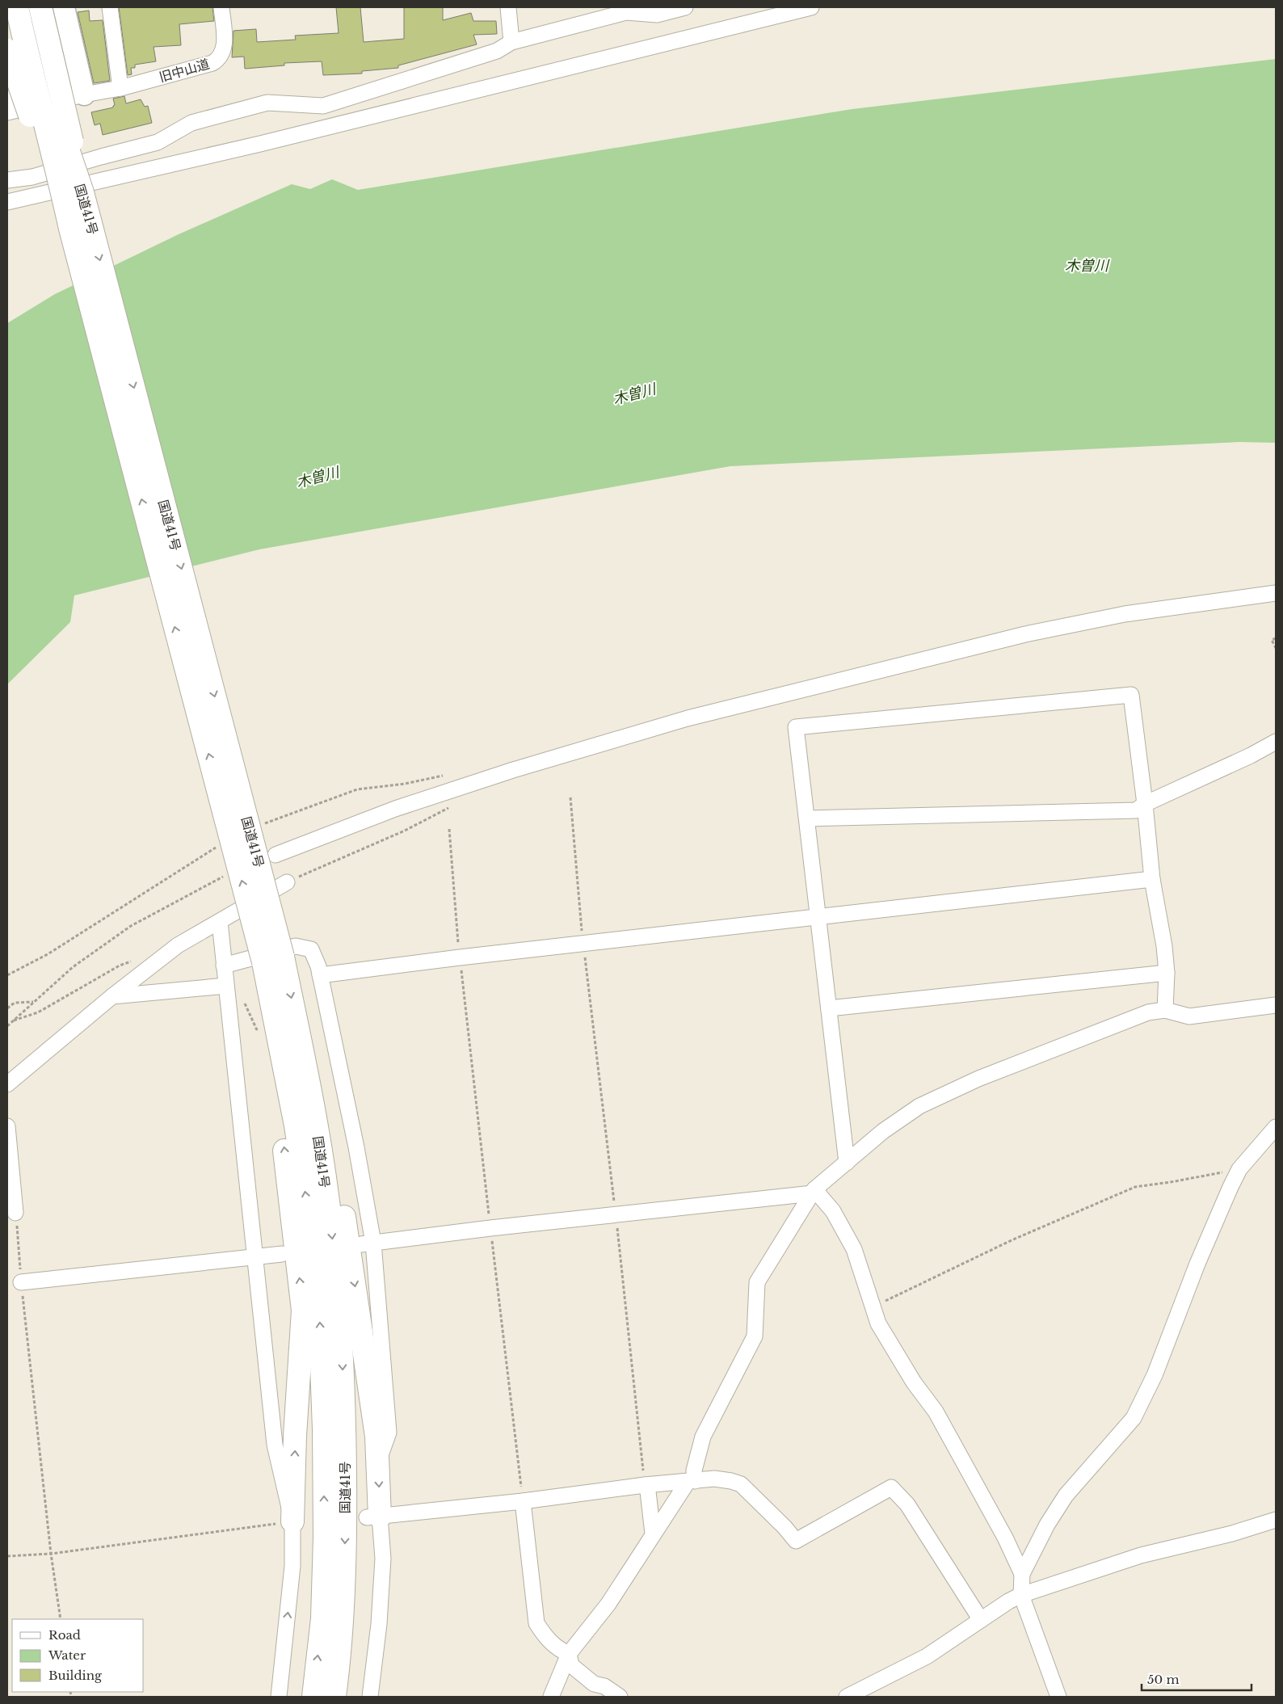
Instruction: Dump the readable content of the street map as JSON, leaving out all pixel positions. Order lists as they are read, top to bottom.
{
  "streets": {
    "highway": ["国道41号"],
    "street": ["旧中山道"]
  },
  "water": ["木曽川"],
  "legend": ["Road", "Water", "Building"],
  "scale_bar": "50 m"
}
